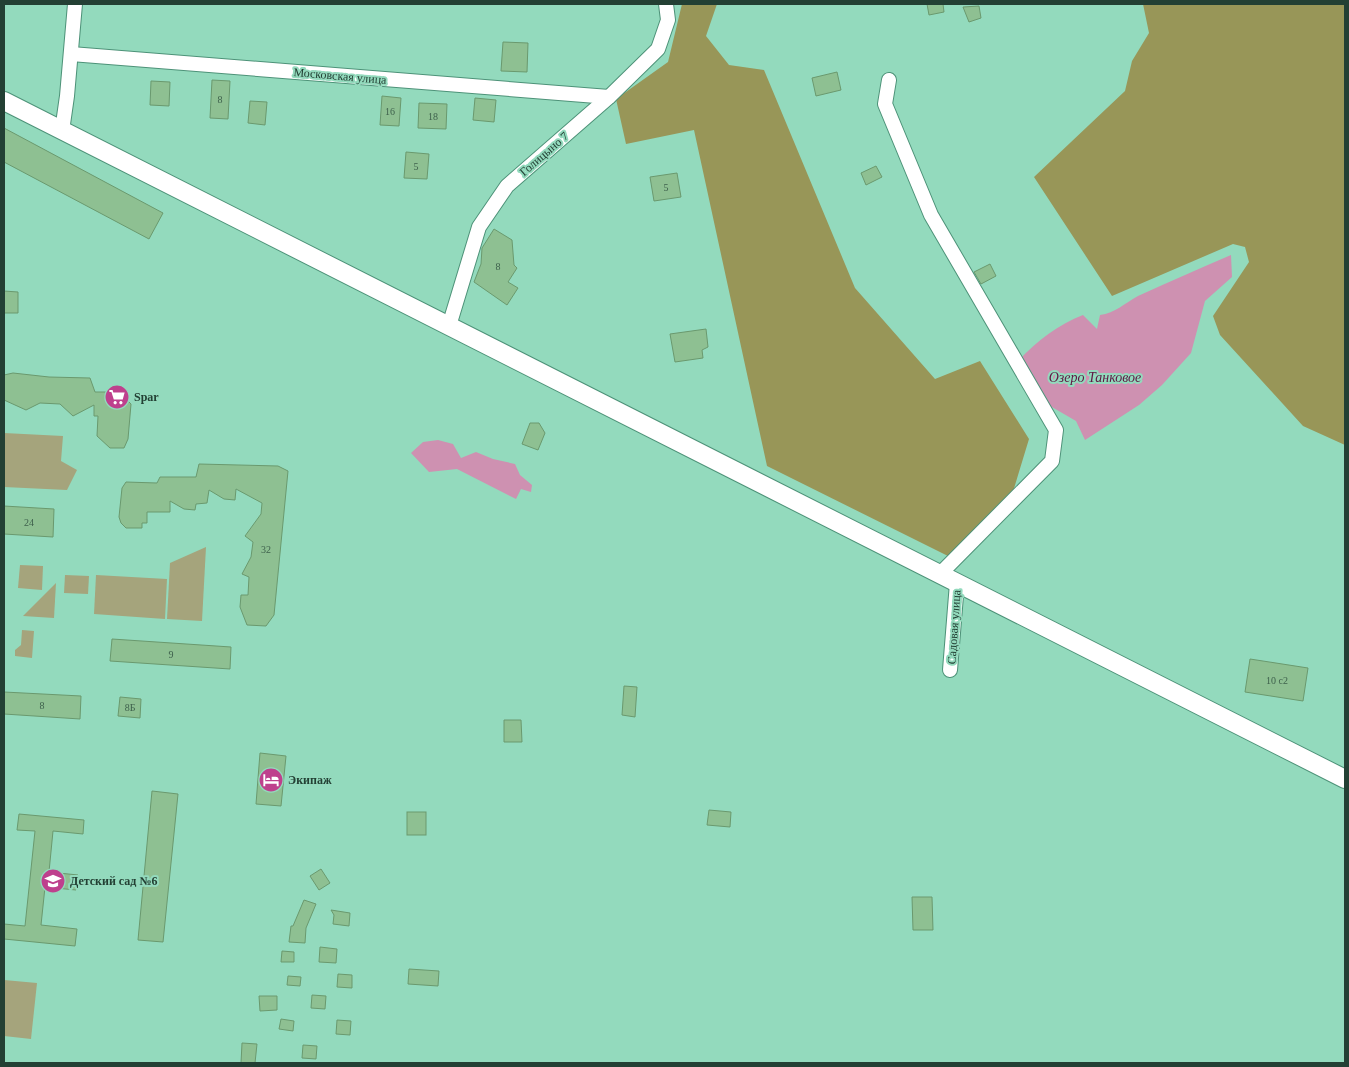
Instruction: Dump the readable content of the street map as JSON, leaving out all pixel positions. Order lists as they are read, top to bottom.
{
  "streets": {
    "street": ["Московская улица", "Голицыно 7", "Садовая улица"]
  },
  "crossings": [
    ["Московская улица", "Голицыно 7"]
  ],
  "water": ["Озеро Танковое"],
  "places": {
    "supermarket": ["Spar"],
    "hotel": ["Экипаж"],
    "school or university": ["Детский сад №6"]
  },
  "house_numbers": [
    "8",
    "16",
    "18",
    "5",
    "5",
    "8",
    "24",
    "32",
    "9",
    "10 с2",
    "8",
    "8Б"
  ]
}
